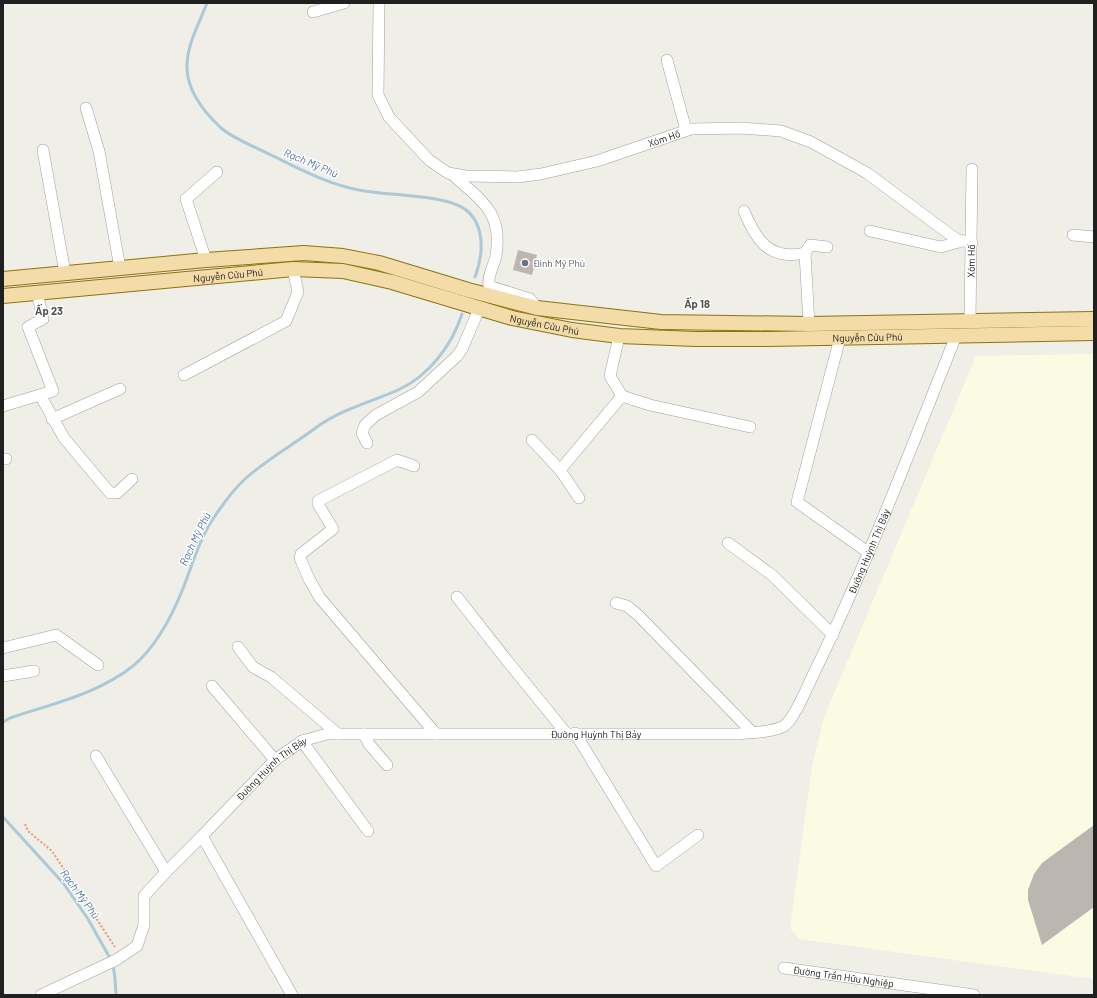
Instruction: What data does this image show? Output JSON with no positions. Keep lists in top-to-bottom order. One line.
{"streets":{"main road":["Nguyễn Cửu Phú"],"street":["Xóm Hố","Đường Huỳnh Thị Bảy","Đường Trần Hữu Nghiệp"]},"crossings":[["Xóm Hố","Nguyễn Cửu Phú"],["Nguyễn Cửu Phú","Đường Huỳnh Thị Bảy"]],"districts":["Ấp 18","Ấp 23"],"water":["Rạch Mỹ Phú"],"places":["Đình Mỹ Phú"]}
